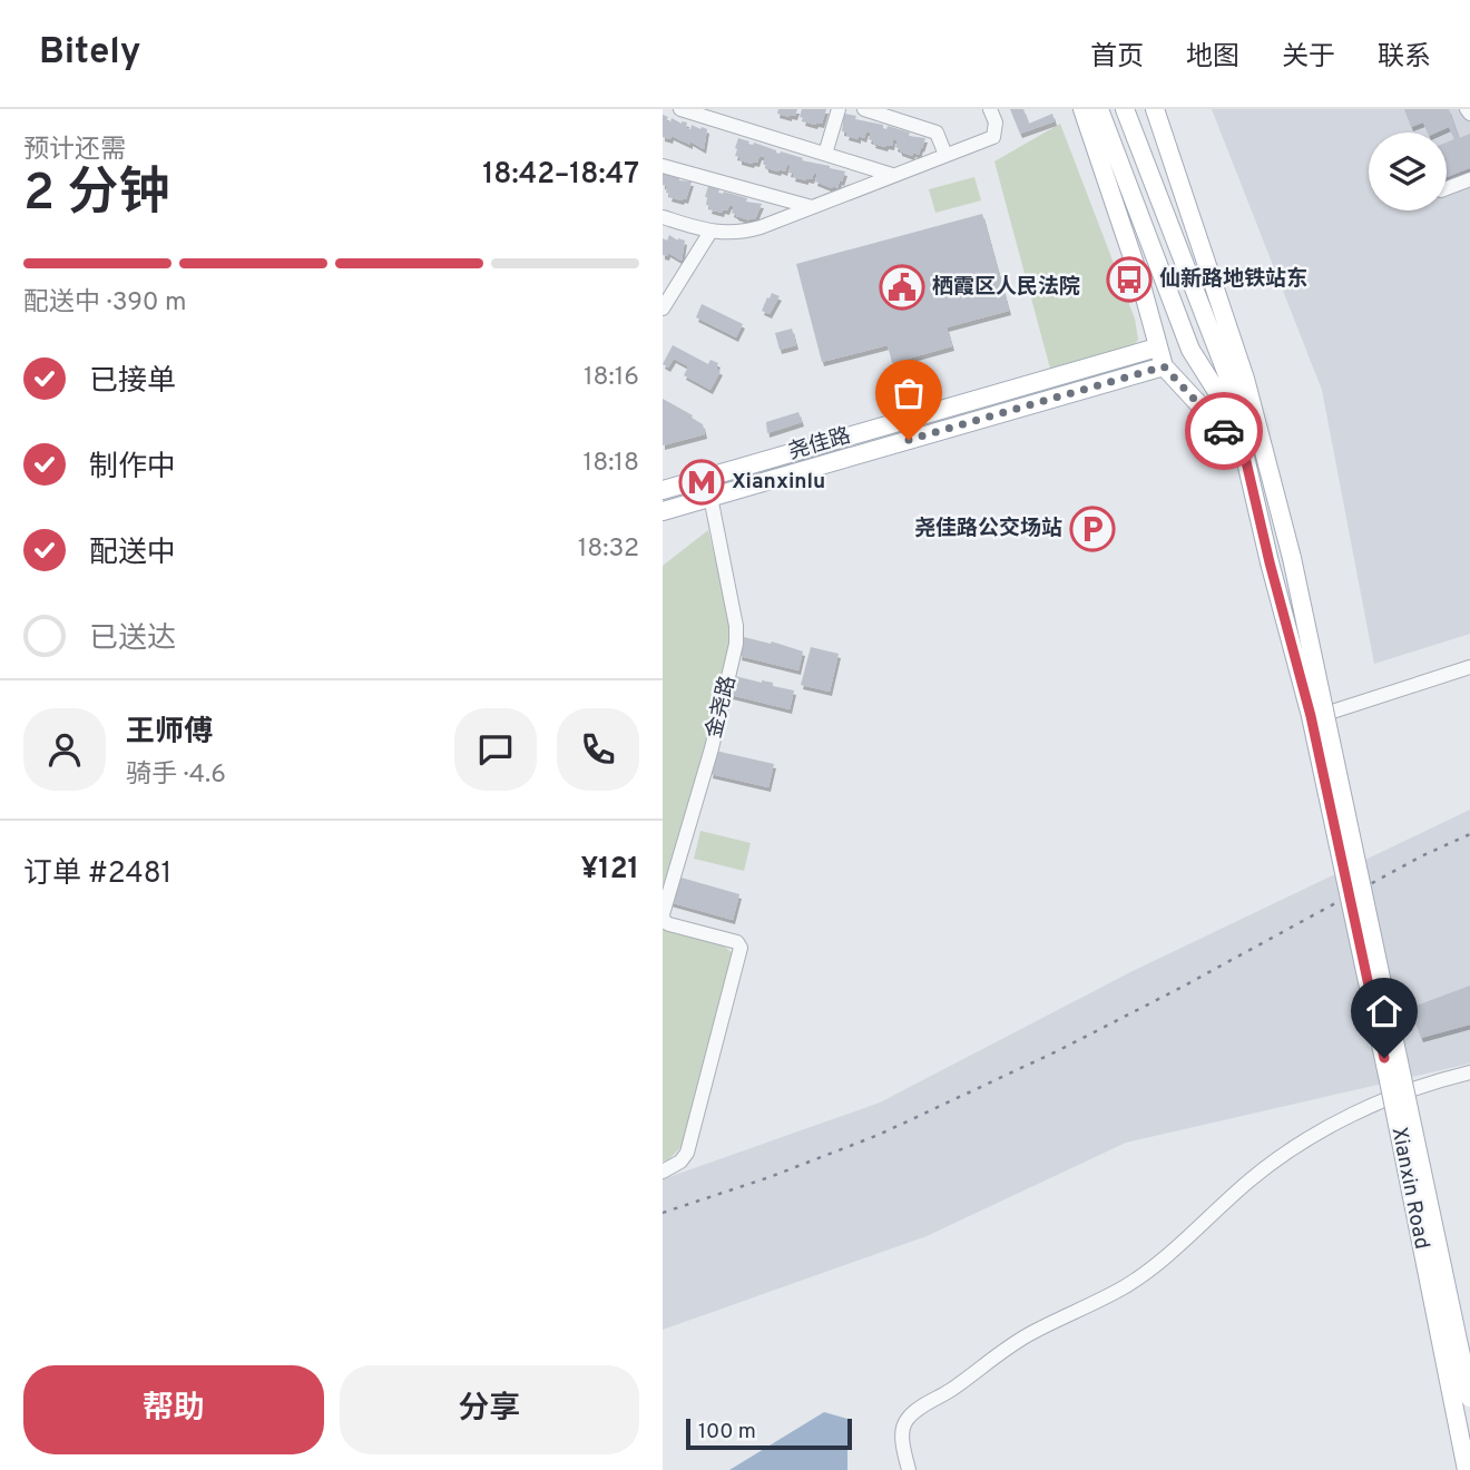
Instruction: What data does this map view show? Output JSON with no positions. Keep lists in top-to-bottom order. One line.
{"streets":{"main road":["尧佳路","Xianxin Road"],"street":["金尧路"]},"crossings":[["尧佳路","金尧路"],["尧佳路","Xianxin Road"]],"places":{"bus stop":["仙新路地铁站东"],"public building":["栖霞区人民法院"],"metro station":["Xianxinlu"],"parking":["尧佳路公交场站"]},"scale_bar":"100 m","page":{"header":"Bitely","nav":["首页","地图","关于","联系"],"heading":["2 分钟","预计还需","18:42–18:47"],"panel":["王师傅","骑手 · 4.6","订单 #2481","¥121"],"bar":"配送中 · 390 m","list":[["已接单","18:16"],["制作中","18:18"],["配送中","18:32"],"已送达"],"buttons":["帮助","分享"],"scale":"100 m"}}
